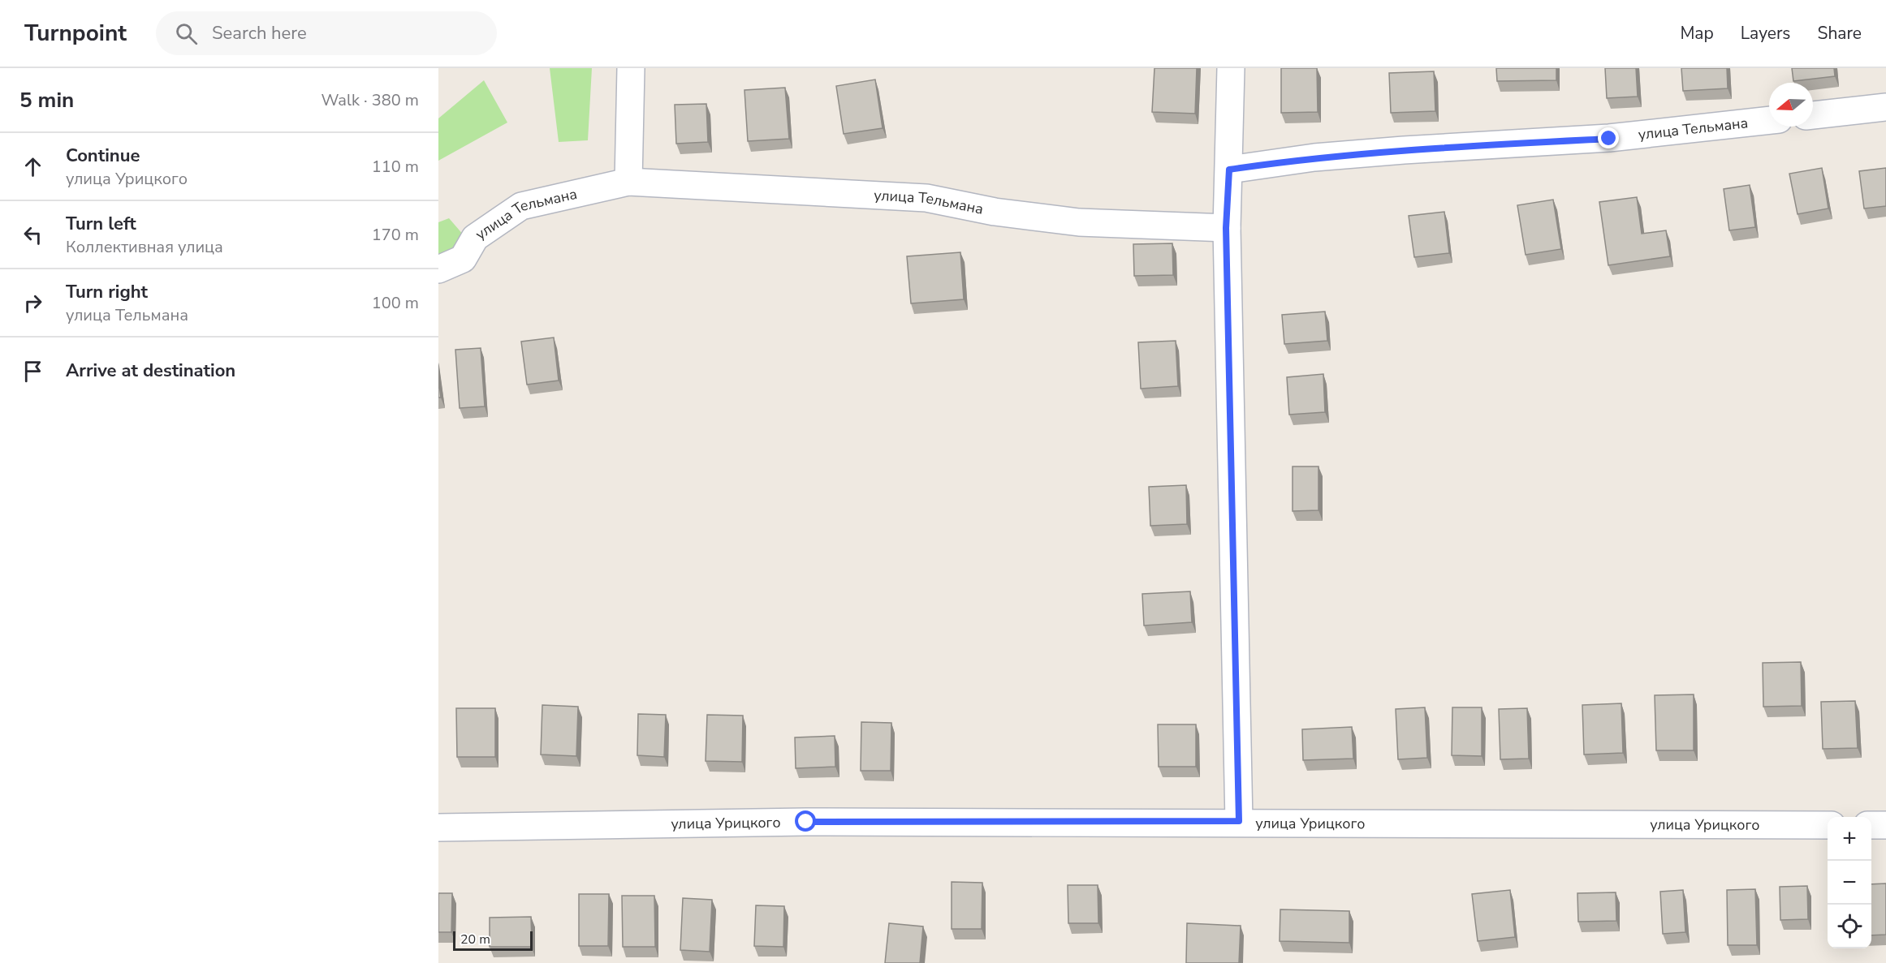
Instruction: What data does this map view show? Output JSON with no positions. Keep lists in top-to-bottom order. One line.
{"streets":{"street":["улица Тельмана","улица Урицкого"]},"scale_bar":"20 m","north":"left","page":{"header":"Turnpoint","search":"Search here","nav":["Map","Layers","Share"],"heading":["5 min","Walk · 380 m"],"list":[["Continue","улица Урицкого","110 m"],["Turn left","Коллективная улица","170 m"],["Turn right","улица Тельмана","100 m"],"Arrive at destination"],"map_buttons":["+","−"],"scale":"20 m"}}
